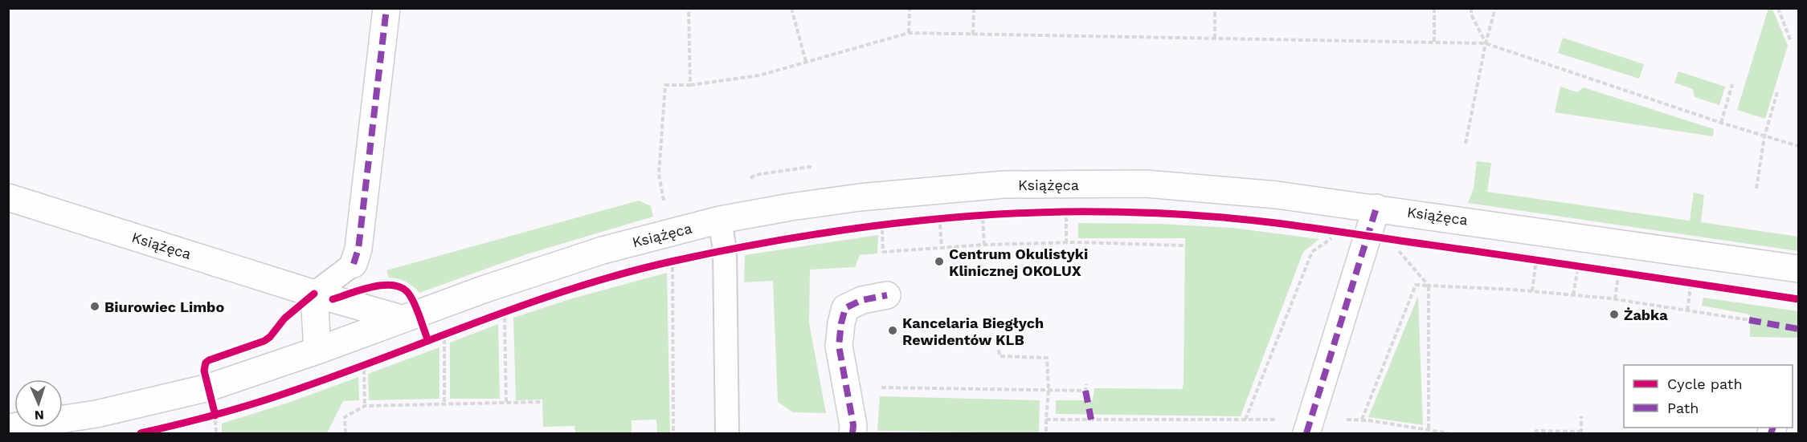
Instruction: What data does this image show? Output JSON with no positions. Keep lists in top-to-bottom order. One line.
{"streets":{"street":["Książęca"]},"places":["Centrum Okulistyki Klinicznej OKOLUX","Biurowiec Limbo","Żabka","Kancelaria Biegłych Rewidentów KLB"],"legend":["Cycle path","Path"],"north":"bottom"}
